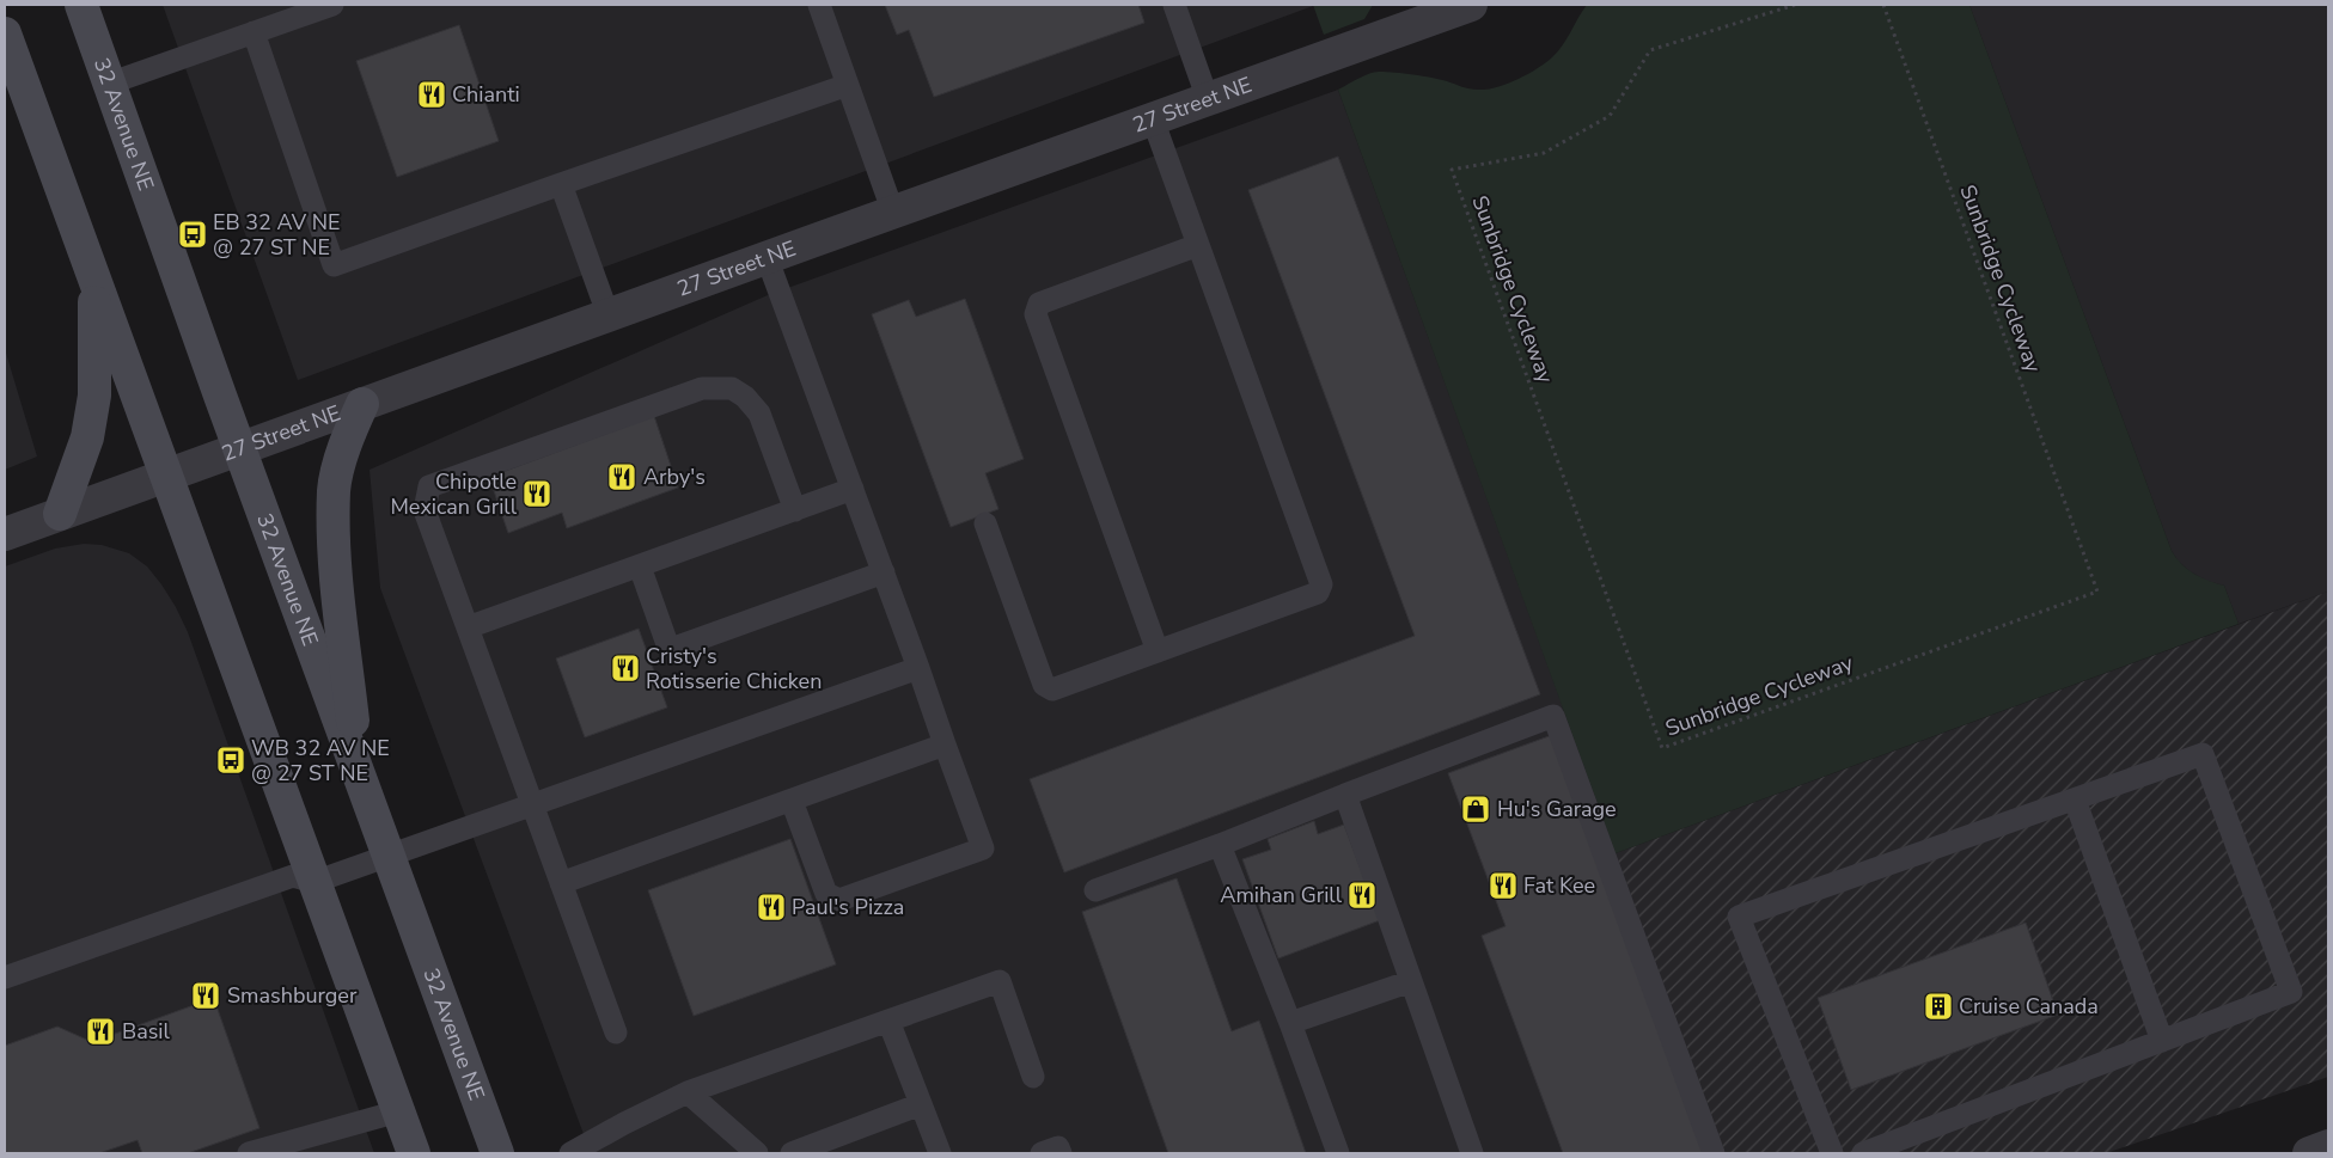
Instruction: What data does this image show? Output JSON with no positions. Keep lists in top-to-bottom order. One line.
{"streets":{"main road":["32 Avenue NE"],"street":["27 Street NE"],"path":["Sunbridge Cycleway"]},"crossings":[["27 Street NE","32 Avenue NE"]],"places":{"restaurant":["Chianti","Arby's","Chipotle Mexican Grill","Cristy's Rotisserie Chicken","Fat Kee","Amihan Grill","Paul's Pizza","Smashburger","Basil"],"bus stop":["EB 32 AV NE @ 27 ST NE","WB 32 AV NE @ 27 ST NE"],"shop":["Hu's Garage"],"building":["Cruise Canada"]}}
